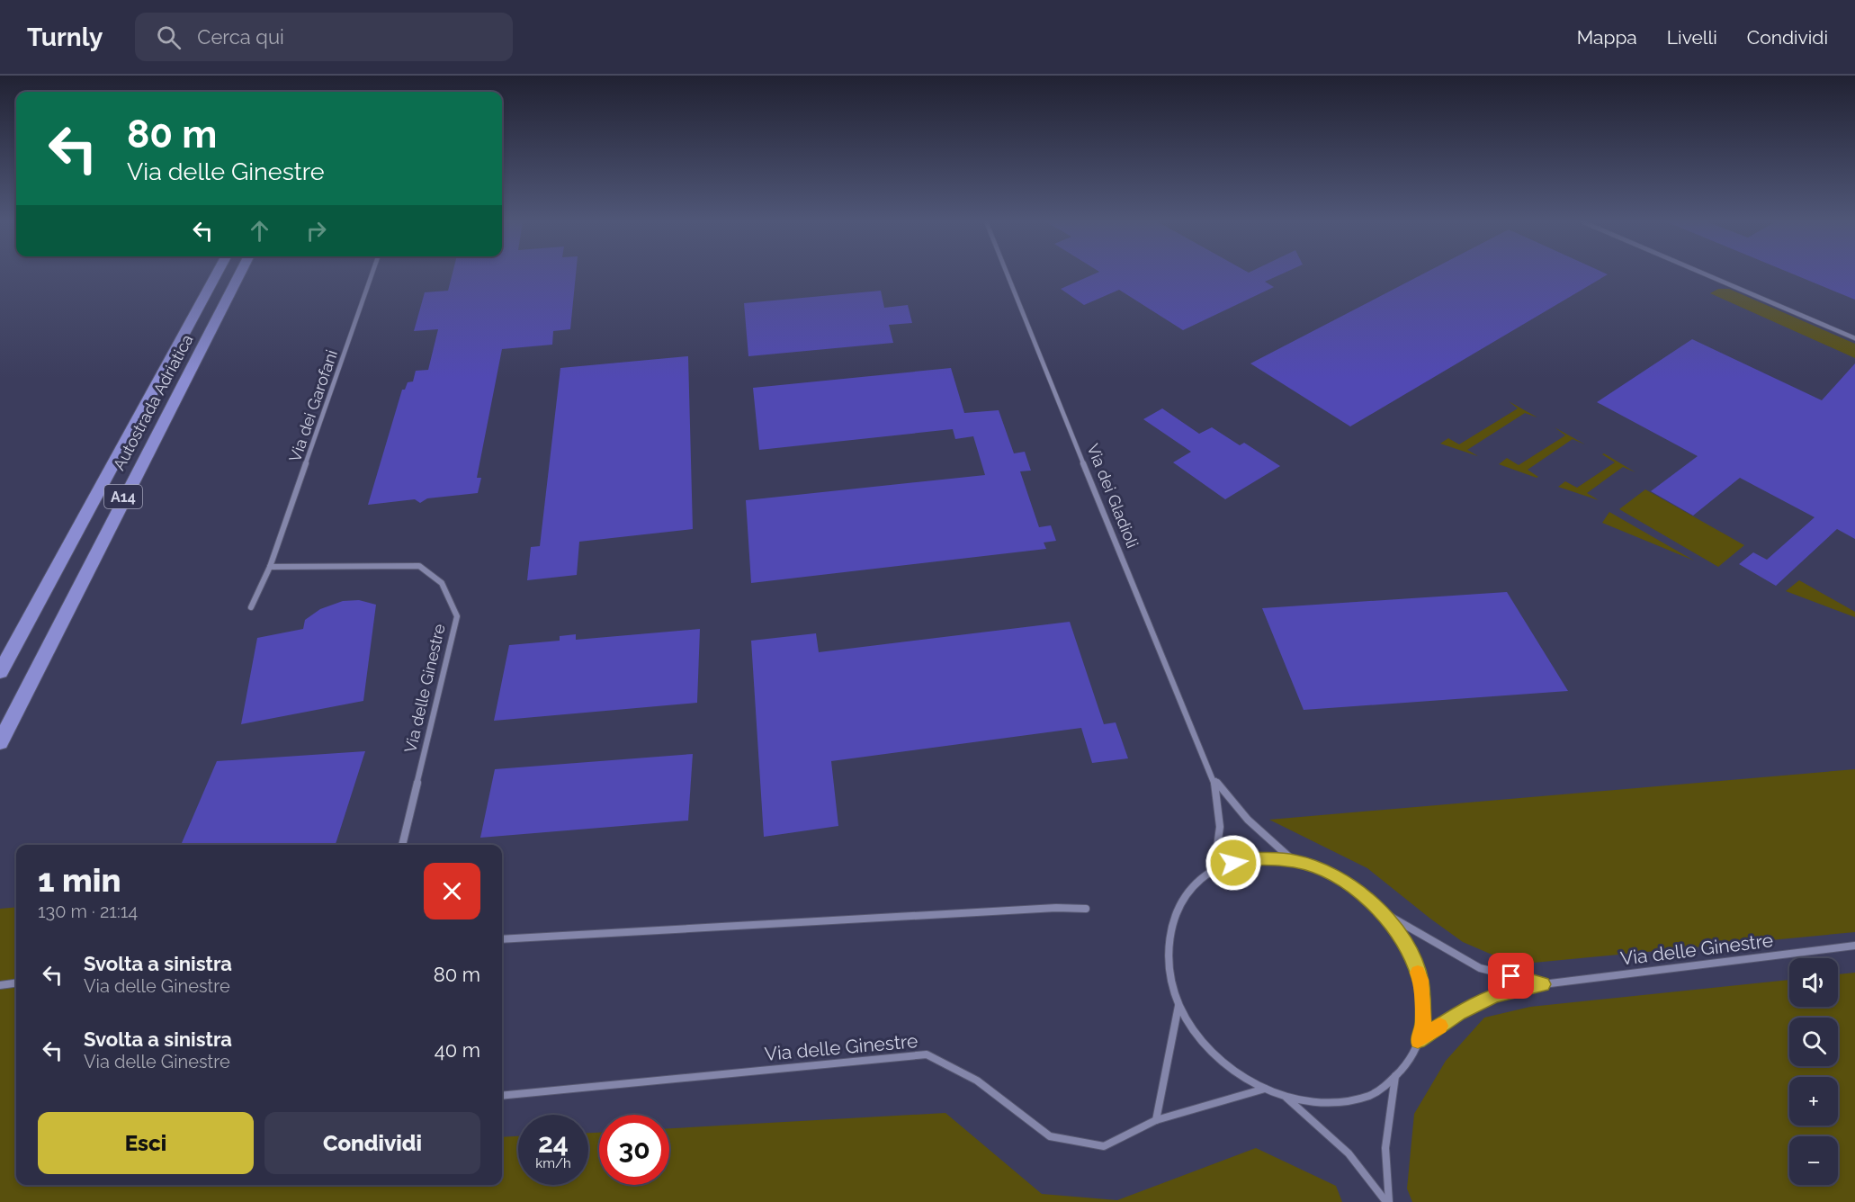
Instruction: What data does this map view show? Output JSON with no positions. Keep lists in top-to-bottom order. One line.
{"streets":{"highway":["Autostrada Adriatica","A14"],"street":["Via dei Garofani","Via dei Gladioli","Via delle Ginestre"]},"crossings":[["Via dei Garofani","Via delle Ginestre"],["Via dei Gladioli","Via delle Ginestre"]],"page":{"header":"Turnly","search":"Cerca qui","nav":["Mappa","Livelli","Condividi"],"turn":["80 m","Via delle Ginestre"],"heading":["1 min","130 m · 21:14"],"list":[{"name":"Svolta a sinistra","note":"Via delle Ginestre","value":"80 m"},{"name":"Svolta a sinistra","note":"Via delle Ginestre","value":"40 m"}],"map_buttons":["+","−"],"buttons":["Esci","Condividi"],"speed":"24 km/h","limit":"30"}}
